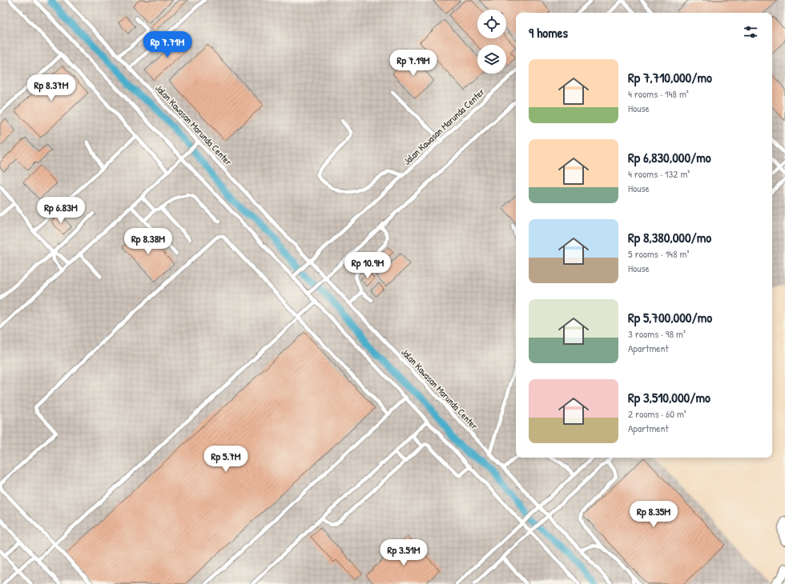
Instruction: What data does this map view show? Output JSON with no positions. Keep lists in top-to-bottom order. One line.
{"streets":{"lane":["Jalan Kawasan Marunda Center"]},"page":{"heading":"9 homes","price":["Rp 7.71M","Rp 7.19M","Rp 8.37M","Rp 6.83M","Rp 8.38M","Rp 10.9M","Rp 5.7M","Rp 8.35M","Rp 3.51M"],"list":[{"name":"Rp 7,710,000/mo","note":"4 rooms · 148 m² · House"},{"name":"Rp 6,830,000/mo","note":"4 rooms · 132 m² · House"},{"name":"Rp 8,380,000/mo","note":"5 rooms · 148 m² · House"},{"name":"Rp 5,700,000/mo","note":"3 rooms · 98 m² · Apartment"},{"name":"Rp 3,510,000/mo","note":"2 rooms · 60 m² · Apartment"}]}}
